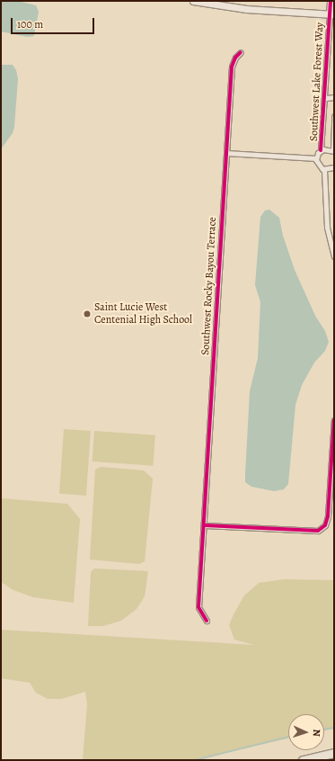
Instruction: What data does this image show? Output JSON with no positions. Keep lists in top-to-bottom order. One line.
{"streets":{"street":["Southwest Lake Forest Way","Southwest Rocky Bayou Terrace"]},"places":["Saint Lucie West Centenial High School"],"scale_bar":"100 m","north":"right"}
